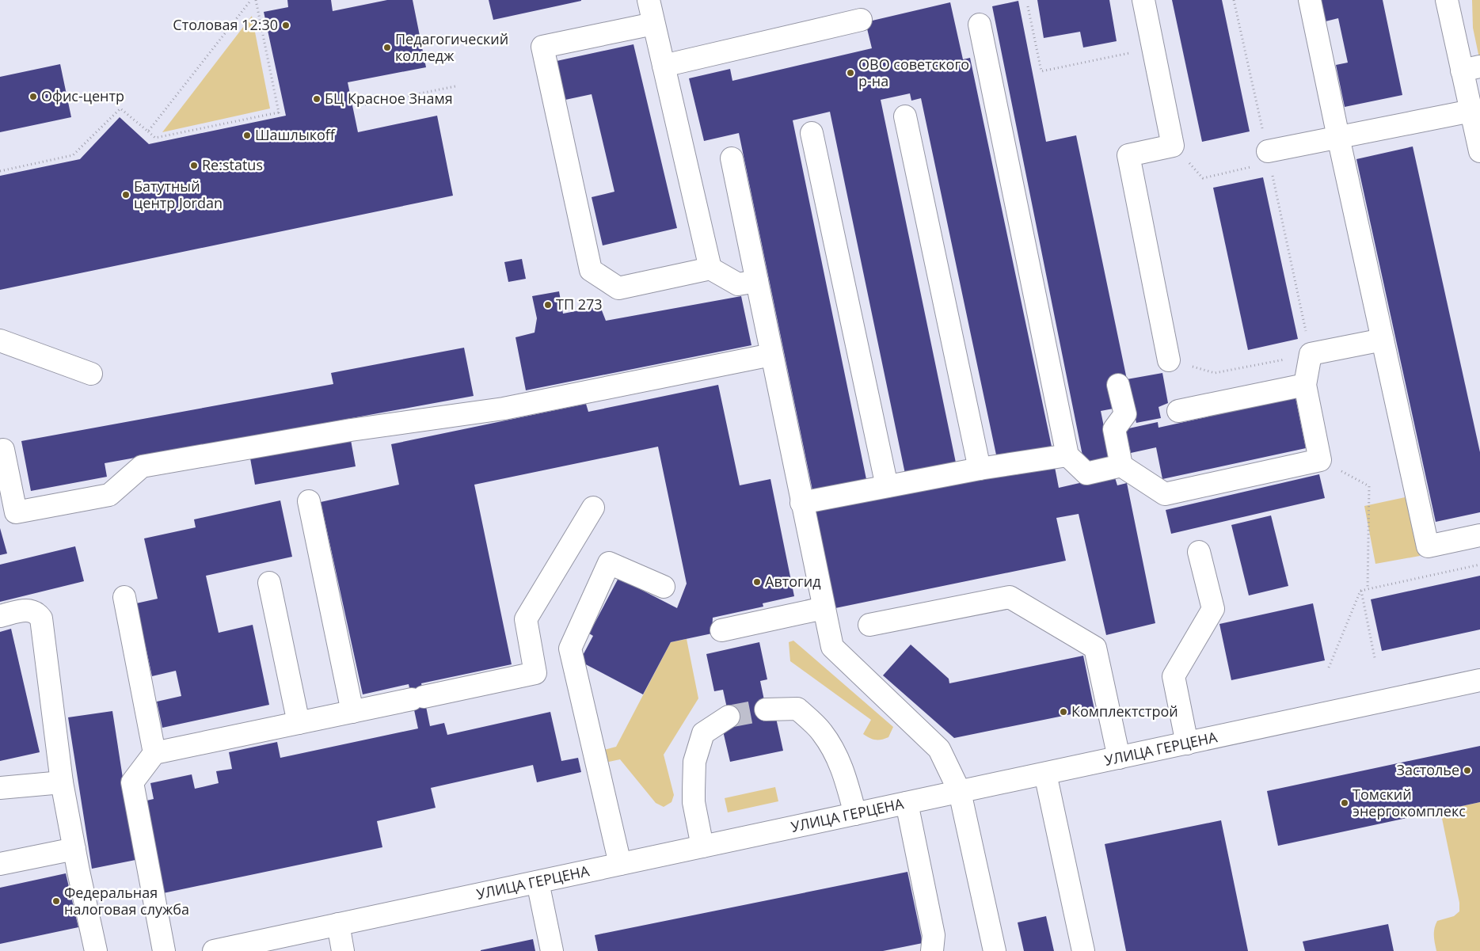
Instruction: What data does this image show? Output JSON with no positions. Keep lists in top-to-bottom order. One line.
{"streets":{"street":["УЛИЦА ГЕРЦЕНА"]},"places":["Столовая 12:30","Педагогический колледж","ОВО советского р-на","Офис-центр","БЦ Красное Знамя","Шашлыкoff","Re:status","Батутный центр Jordan","ТП 273","Автогид","Комплектстрой","Застолье","Томский энергокомплекс","Федеральная налоговая служба"]}
